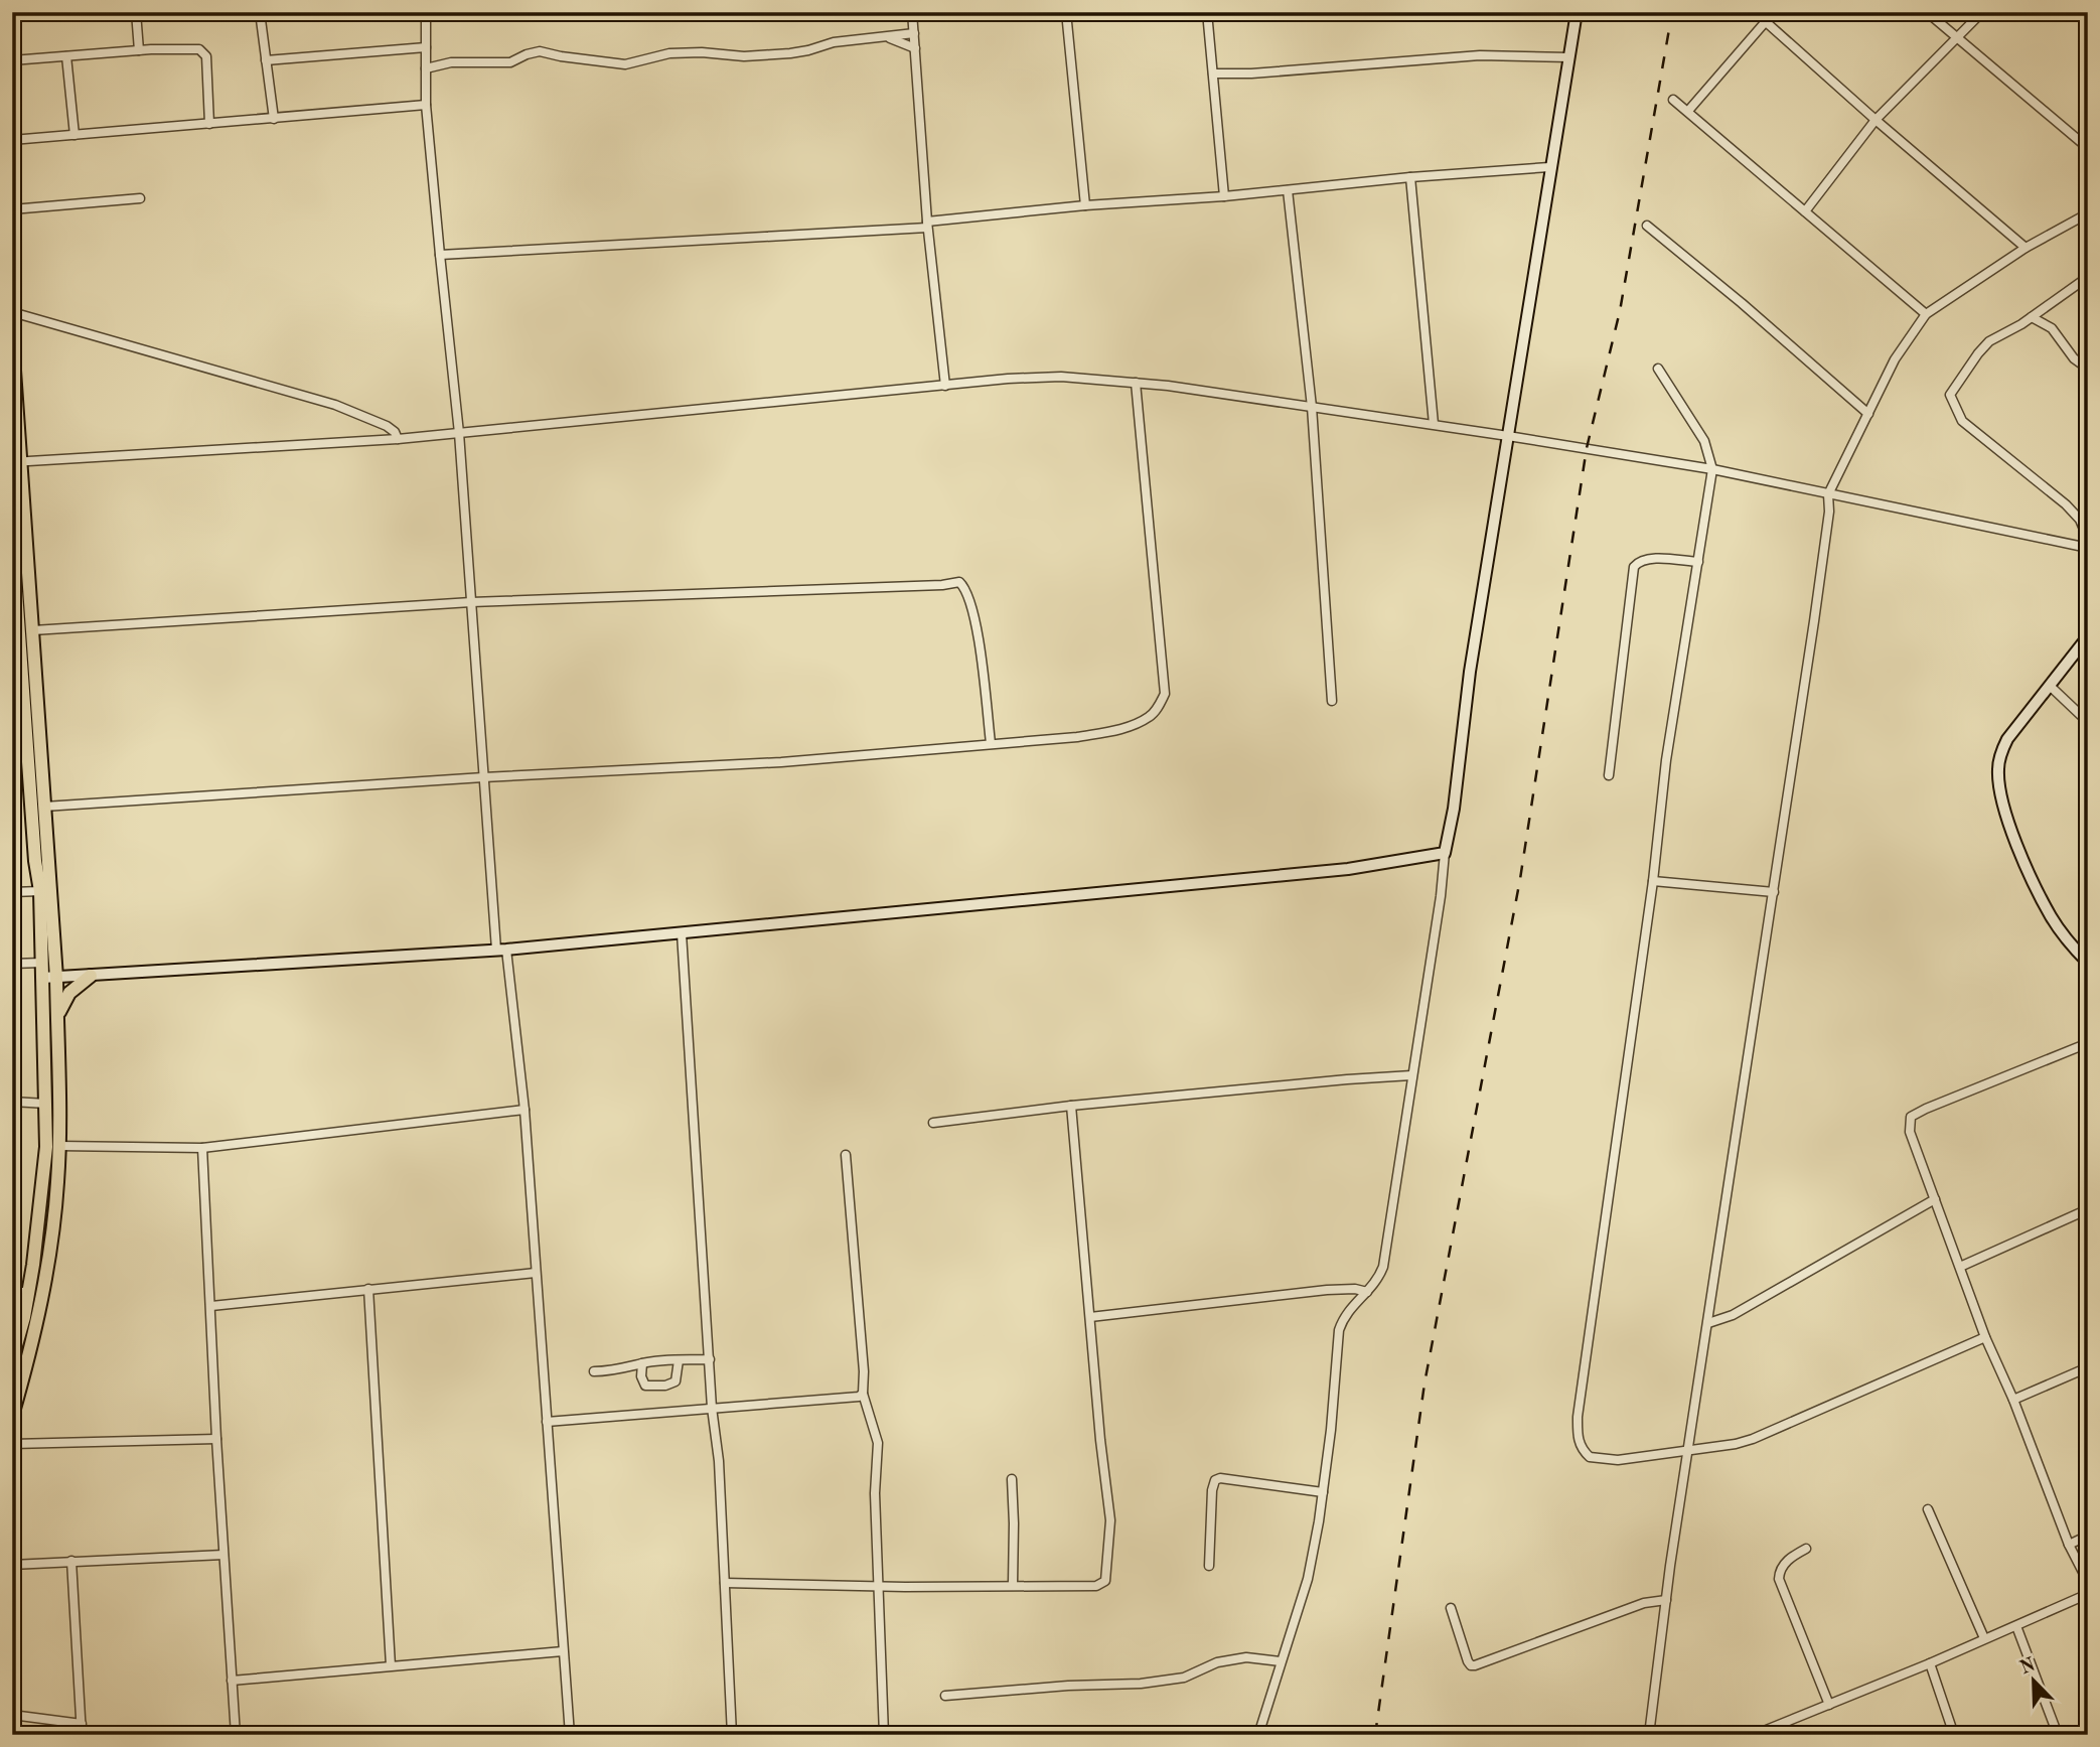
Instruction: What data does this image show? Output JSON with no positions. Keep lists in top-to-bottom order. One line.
{"north":"top left"}
